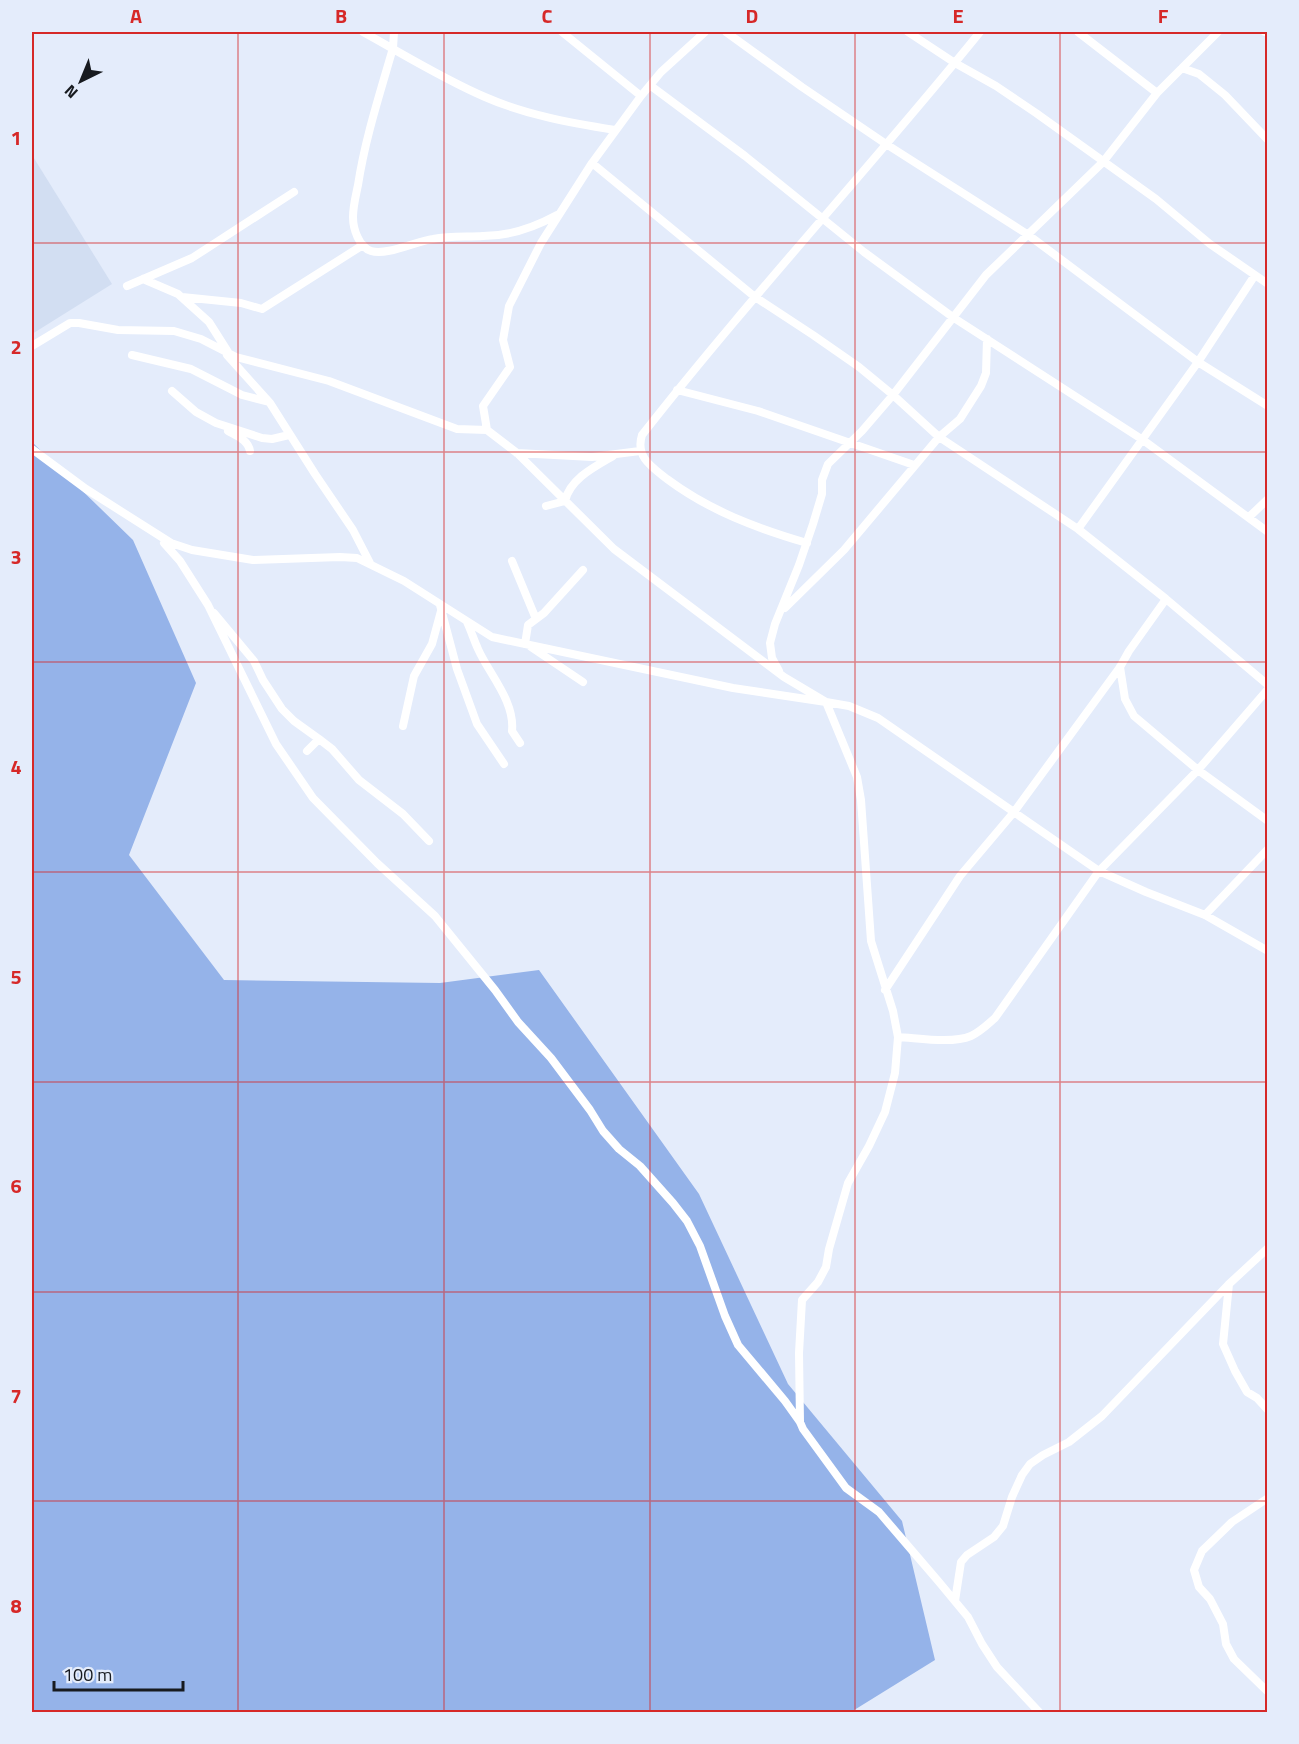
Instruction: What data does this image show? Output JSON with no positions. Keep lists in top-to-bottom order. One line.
{"scale_bar":"100 m","north":"bottom left","grid":{"columns":["A","B","C","D","E","F"],"rows":["1","2","3","4","5","6","7","8"]}}
